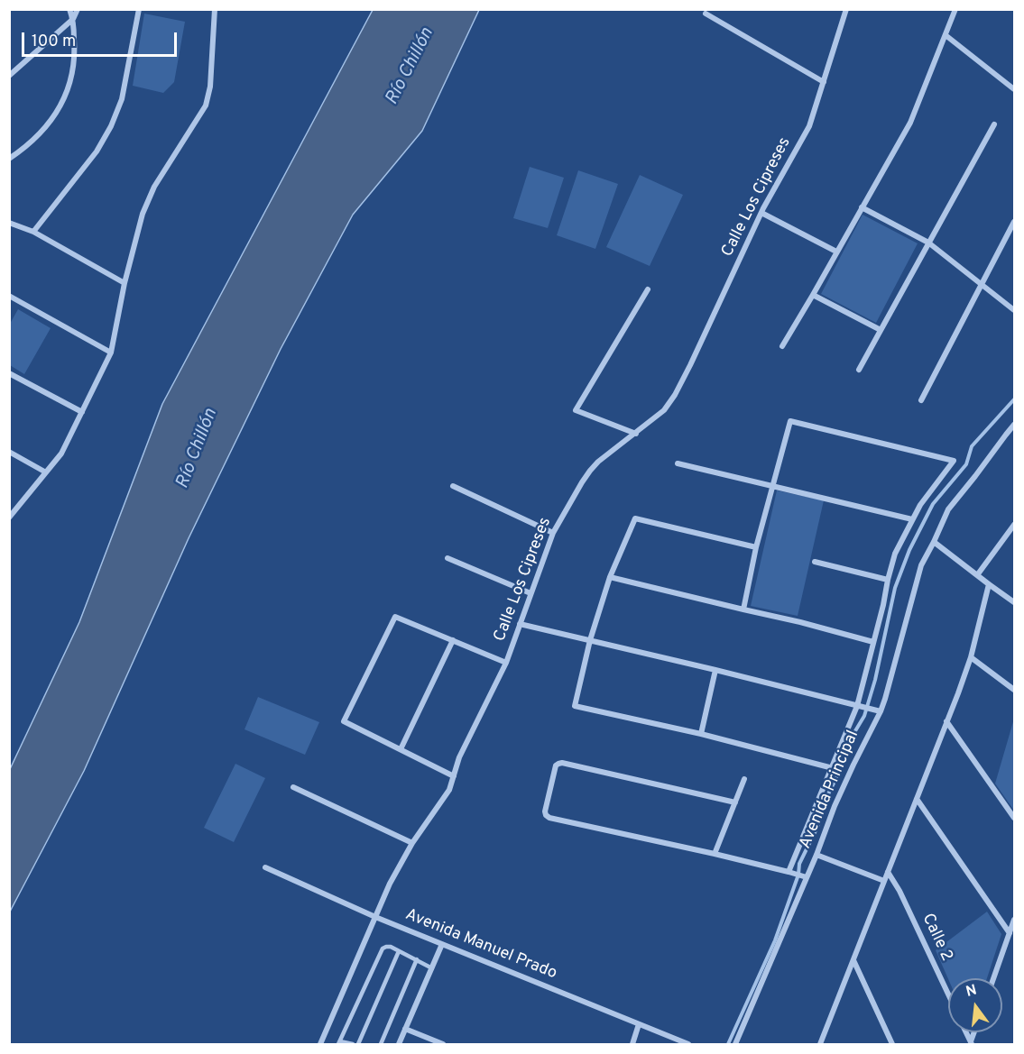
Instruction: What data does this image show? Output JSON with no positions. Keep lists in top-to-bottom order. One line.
{"streets":{"street":["Calle Los Cipreses","Avenida Principal","Calle 2","Avenida Manuel Prado"]},"crossings":[["Calle Los Cipreses","Avenida Manuel Prado"]],"water":["Río Chillón"],"scale_bar":"100 m","north":"top"}
